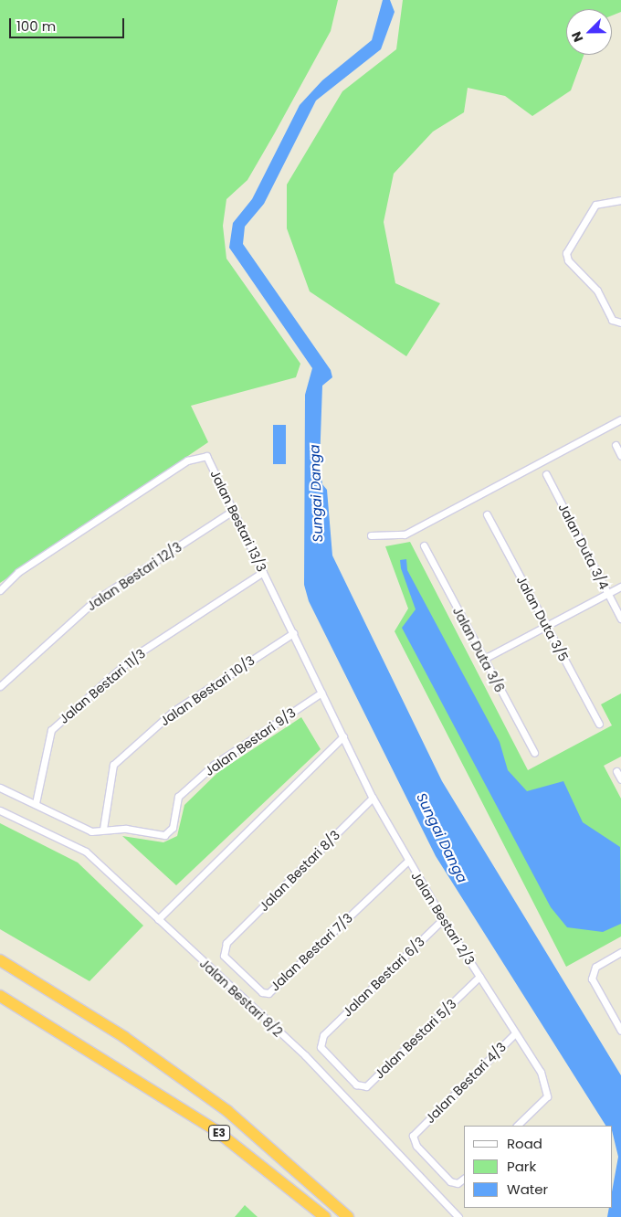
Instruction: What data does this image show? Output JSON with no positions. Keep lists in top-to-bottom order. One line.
{"streets":{"highway":["E3"],"street":["Jalan Bestari 13/3","Jalan Duta 3/4","Jalan Bestari 12/3","Jalan Duta 3/5","Jalan Duta 3/6","Jalan Bestari 11/3","Jalan Bestari 10/3","Jalan Bestari 9/3","Jalan Bestari 8/3","Jalan Bestari 2/3","Jalan Bestari 7/3","Jalan Bestari 6/3","Jalan Bestari 8/2","Jalan Bestari 5/3","Jalan Bestari 4/3"]},"crossings":[["Jalan Bestari 13/3","Jalan Bestari 12/3"],["Jalan Bestari 13/3","Jalan Bestari 11/3"],["Jalan Bestari 13/3","Jalan Bestari 10/3"],["Jalan Bestari 13/3","Jalan Bestari 9/3"],["Jalan Bestari 13/3","Jalan Bestari 2/3"],["Jalan Bestari 10/3","Jalan Bestari 9/3"],["Jalan Bestari 8/3","Jalan Bestari 2/3"],["Jalan Bestari 8/3","Jalan Bestari 7/3"],["Jalan Bestari 2/3","Jalan Bestari 7/3"],["Jalan Bestari 2/3","Jalan Bestari 6/3"],["Jalan Bestari 2/3","Jalan Bestari 5/3"],["Jalan Bestari 2/3","Jalan Bestari 4/3"],["Jalan Bestari 6/3","Jalan Bestari 5/3"]],"water":["Sungai Danga"],"legend":["Road","Park","Water"],"scale_bar":"100 m","north":"bottom left"}
